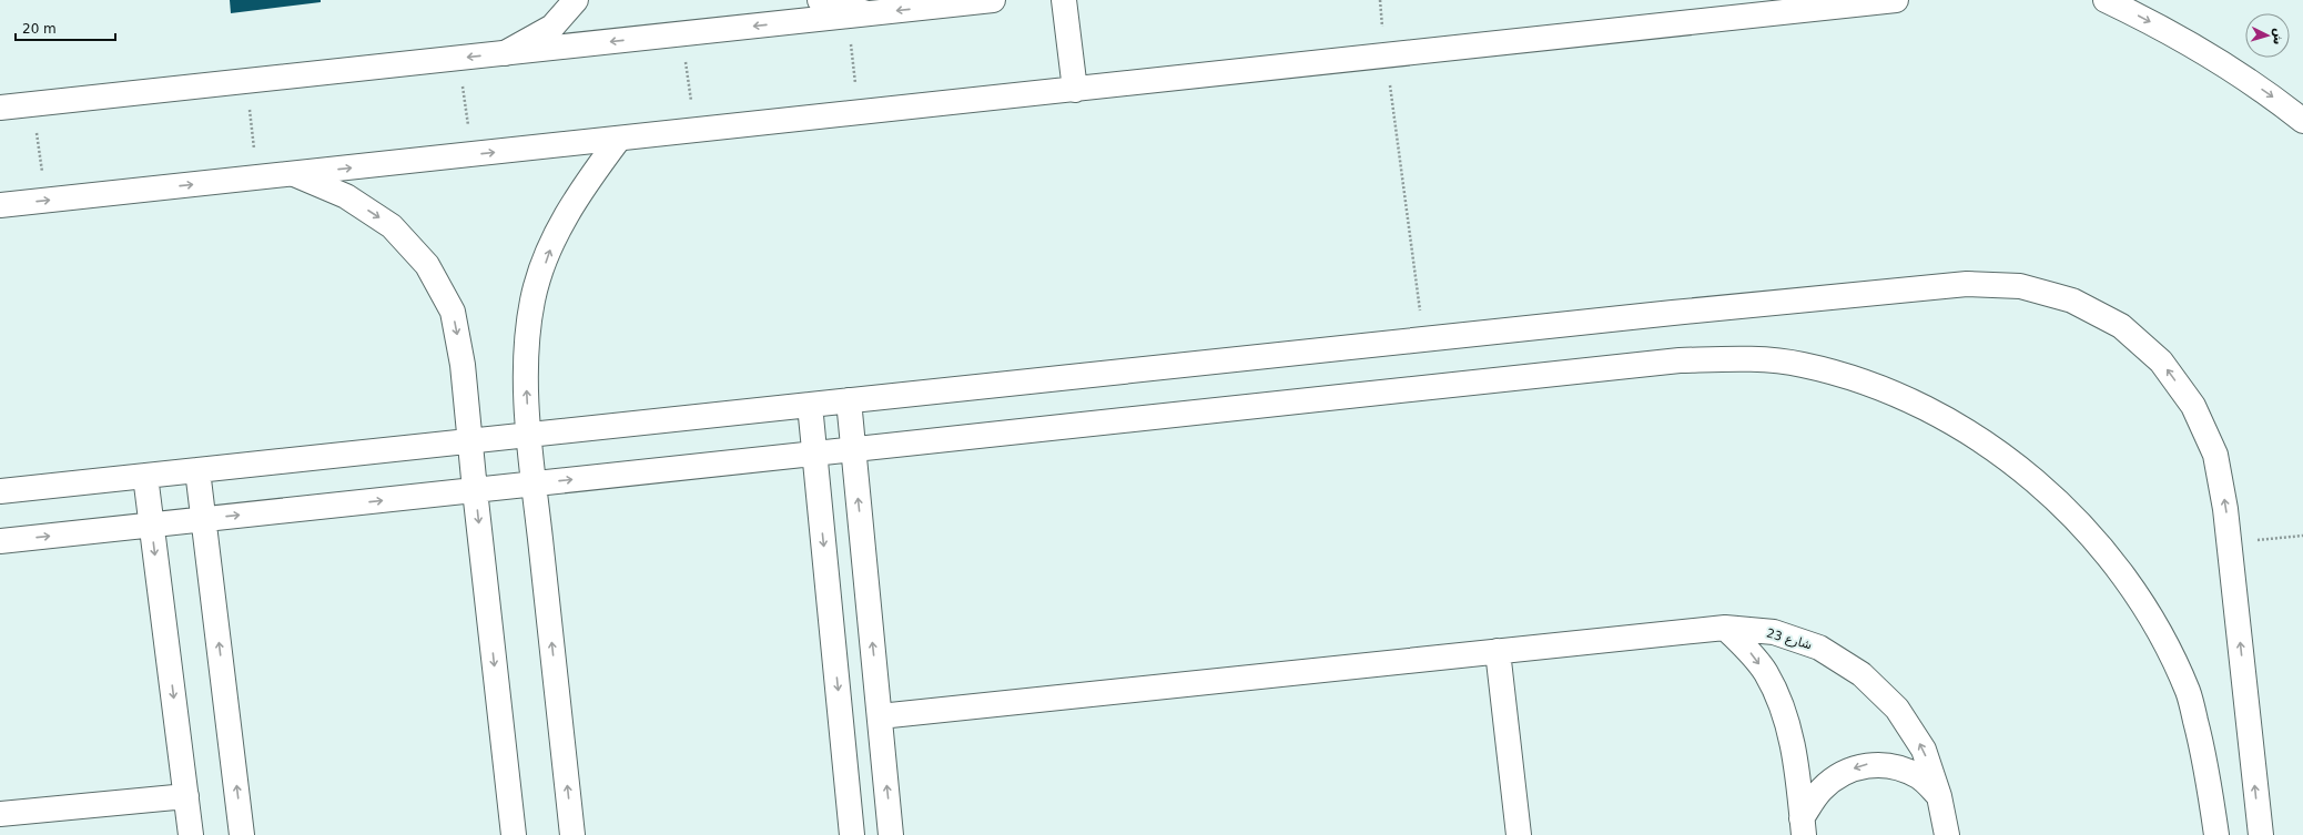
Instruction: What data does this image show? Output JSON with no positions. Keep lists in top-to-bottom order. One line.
{"streets":{"street":["شارع 23"]},"scale_bar":"20 m","north":"right"}
